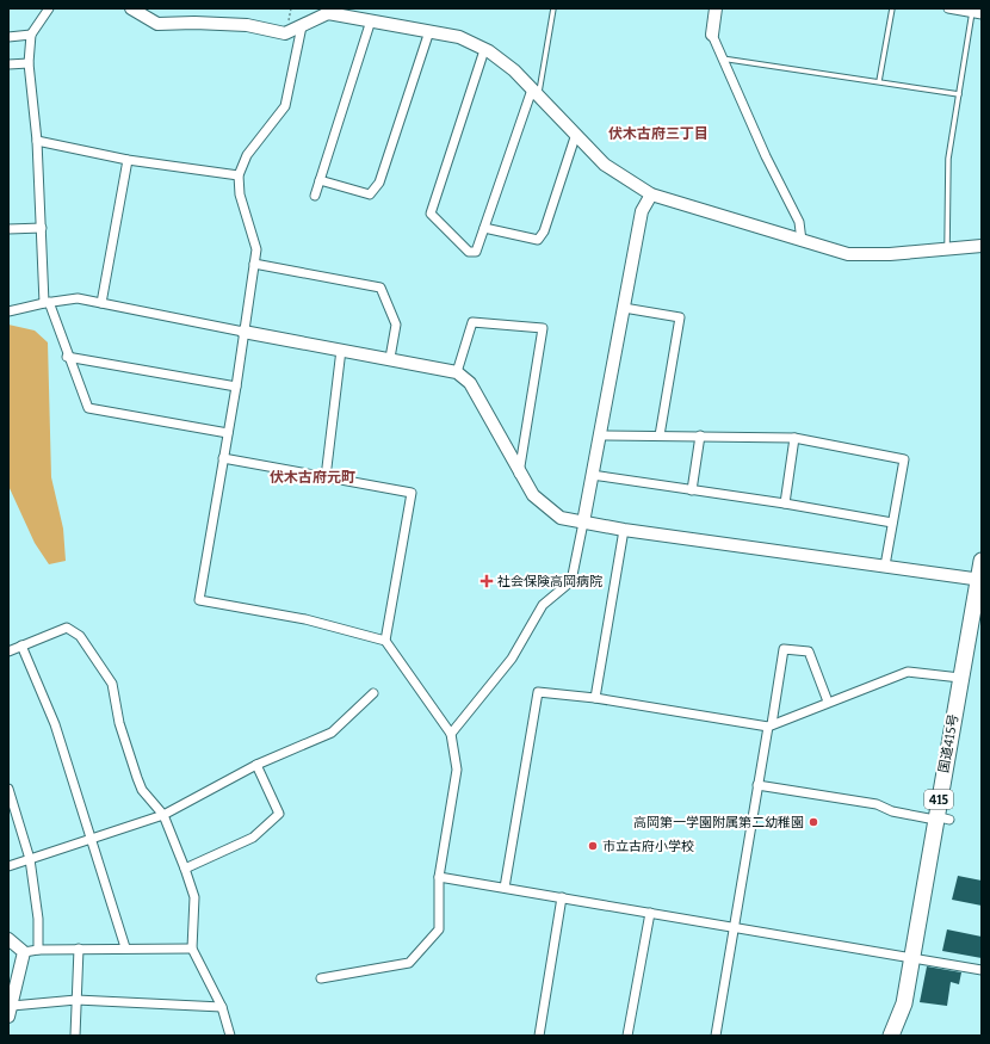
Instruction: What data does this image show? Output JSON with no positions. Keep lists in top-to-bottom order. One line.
{"streets":{"highway":["国道415号","415"]},"districts":["伏木古府三丁目","伏木古府元町"],"places":{"health":["社会保険高岡病院"],"other":["高岡第一学園附属第二幼稚園","市立古府小学校"]}}
